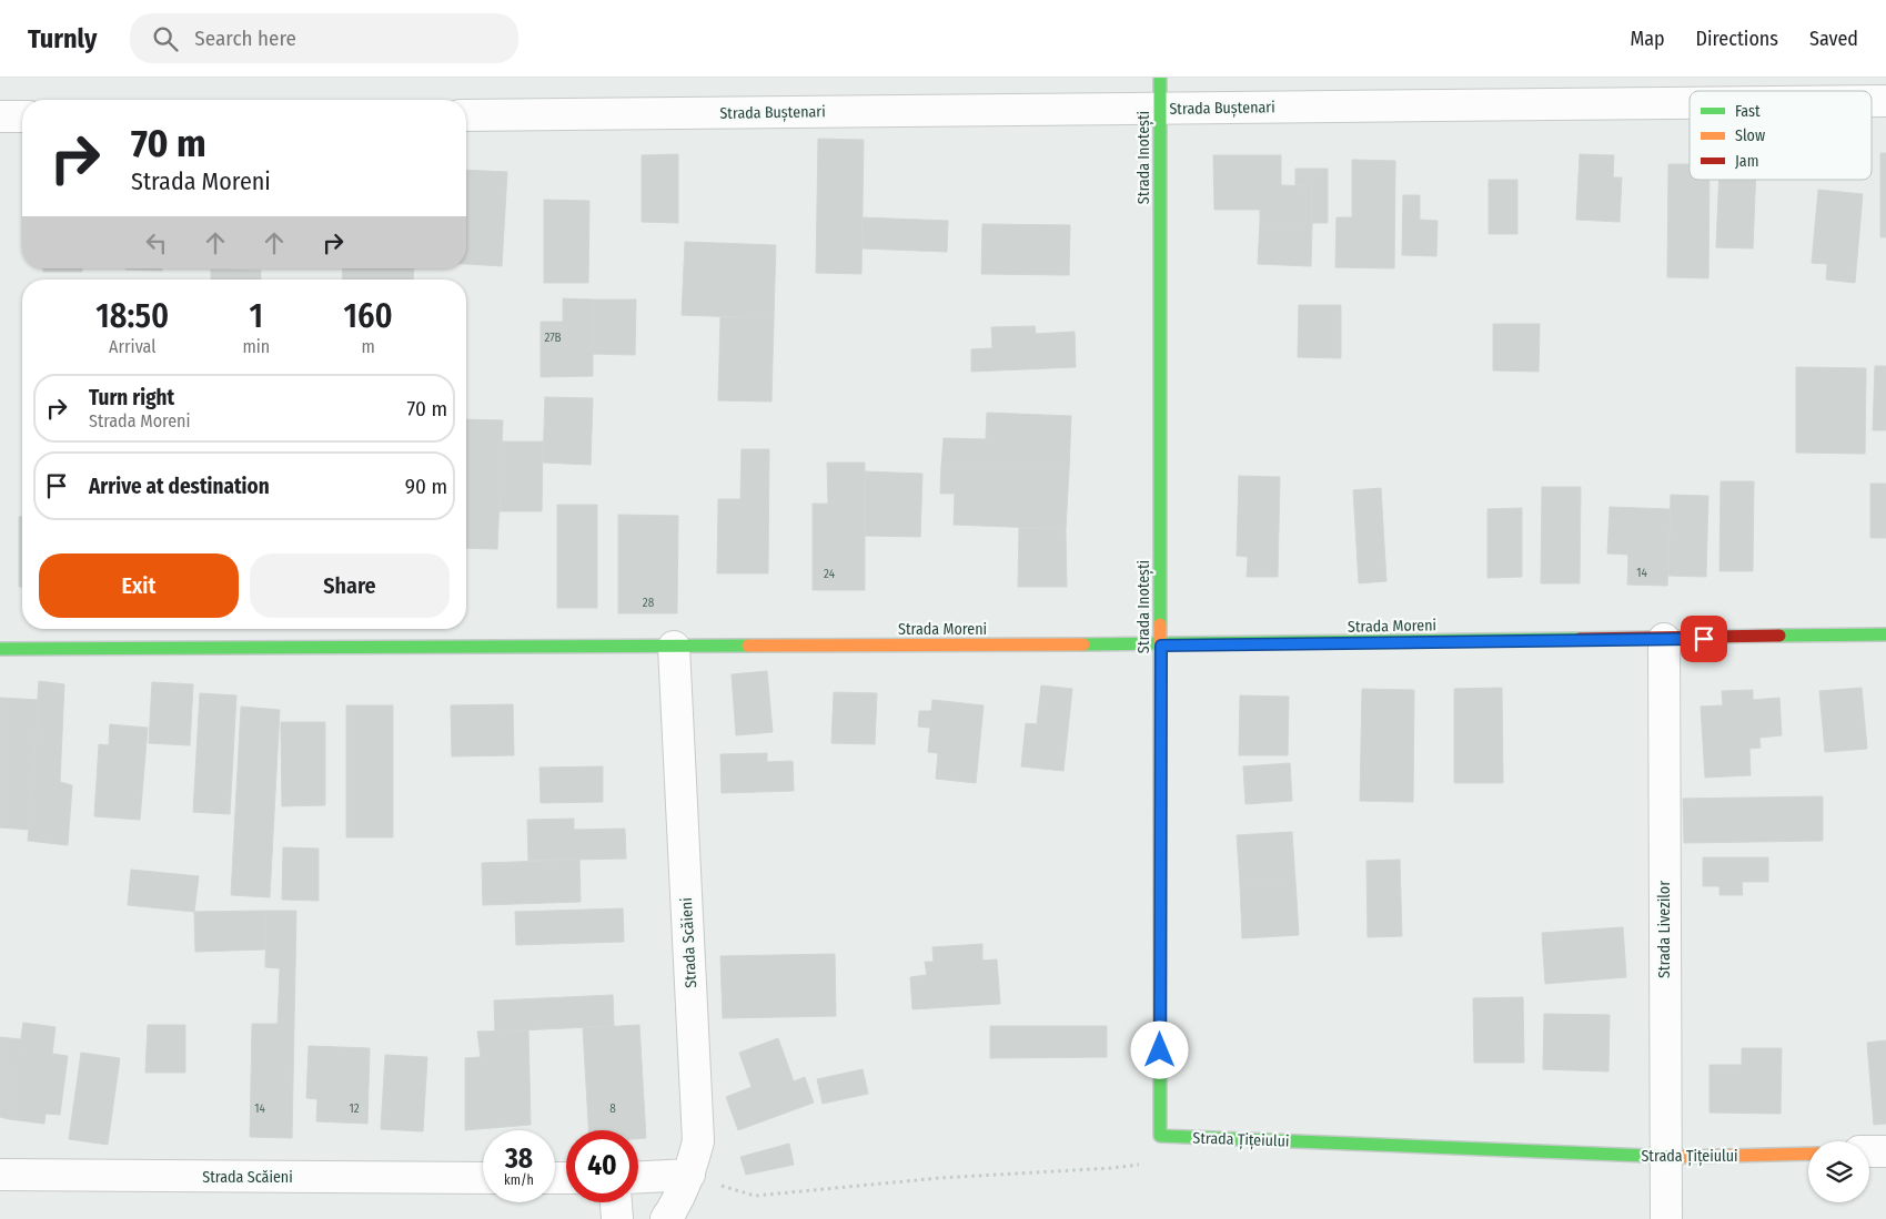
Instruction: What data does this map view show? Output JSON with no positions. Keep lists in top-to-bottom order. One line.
{"streets":{"street":["Strada Buștenari","Strada Inotești","Strada Moreni","Strada Livezilor","Strada Scăieni","Strada Țițeiului"]},"crossings":[["Strada Buștenari","Strada Inotești"],["Strada Inotești","Strada Moreni"],["Strada Inotești","Strada Țițeiului"],["Strada Moreni","Strada Livezilor"],["Strada Moreni","Strada Scăieni"],["Strada Livezilor","Strada Țițeiului"]],"house_numbers":["27B","14","24","28","14","12","8"],"legend":["Fast","Slow","Jam"],"page":{"header":"Turnly","search":"Search here","nav":["Map","Directions","Saved"],"turn":["70 m","Strada Moreni"],"eta":["18:50","Arrival","1","min","160","m"],"list":[{"name":"Turn right","note":"Strada Moreni","value":"70 m"},{"name":"Arrive at destination","value":"90 m"}],"buttons":["Exit","Share"],"speed":"38 km/h","limit":"40"}}
